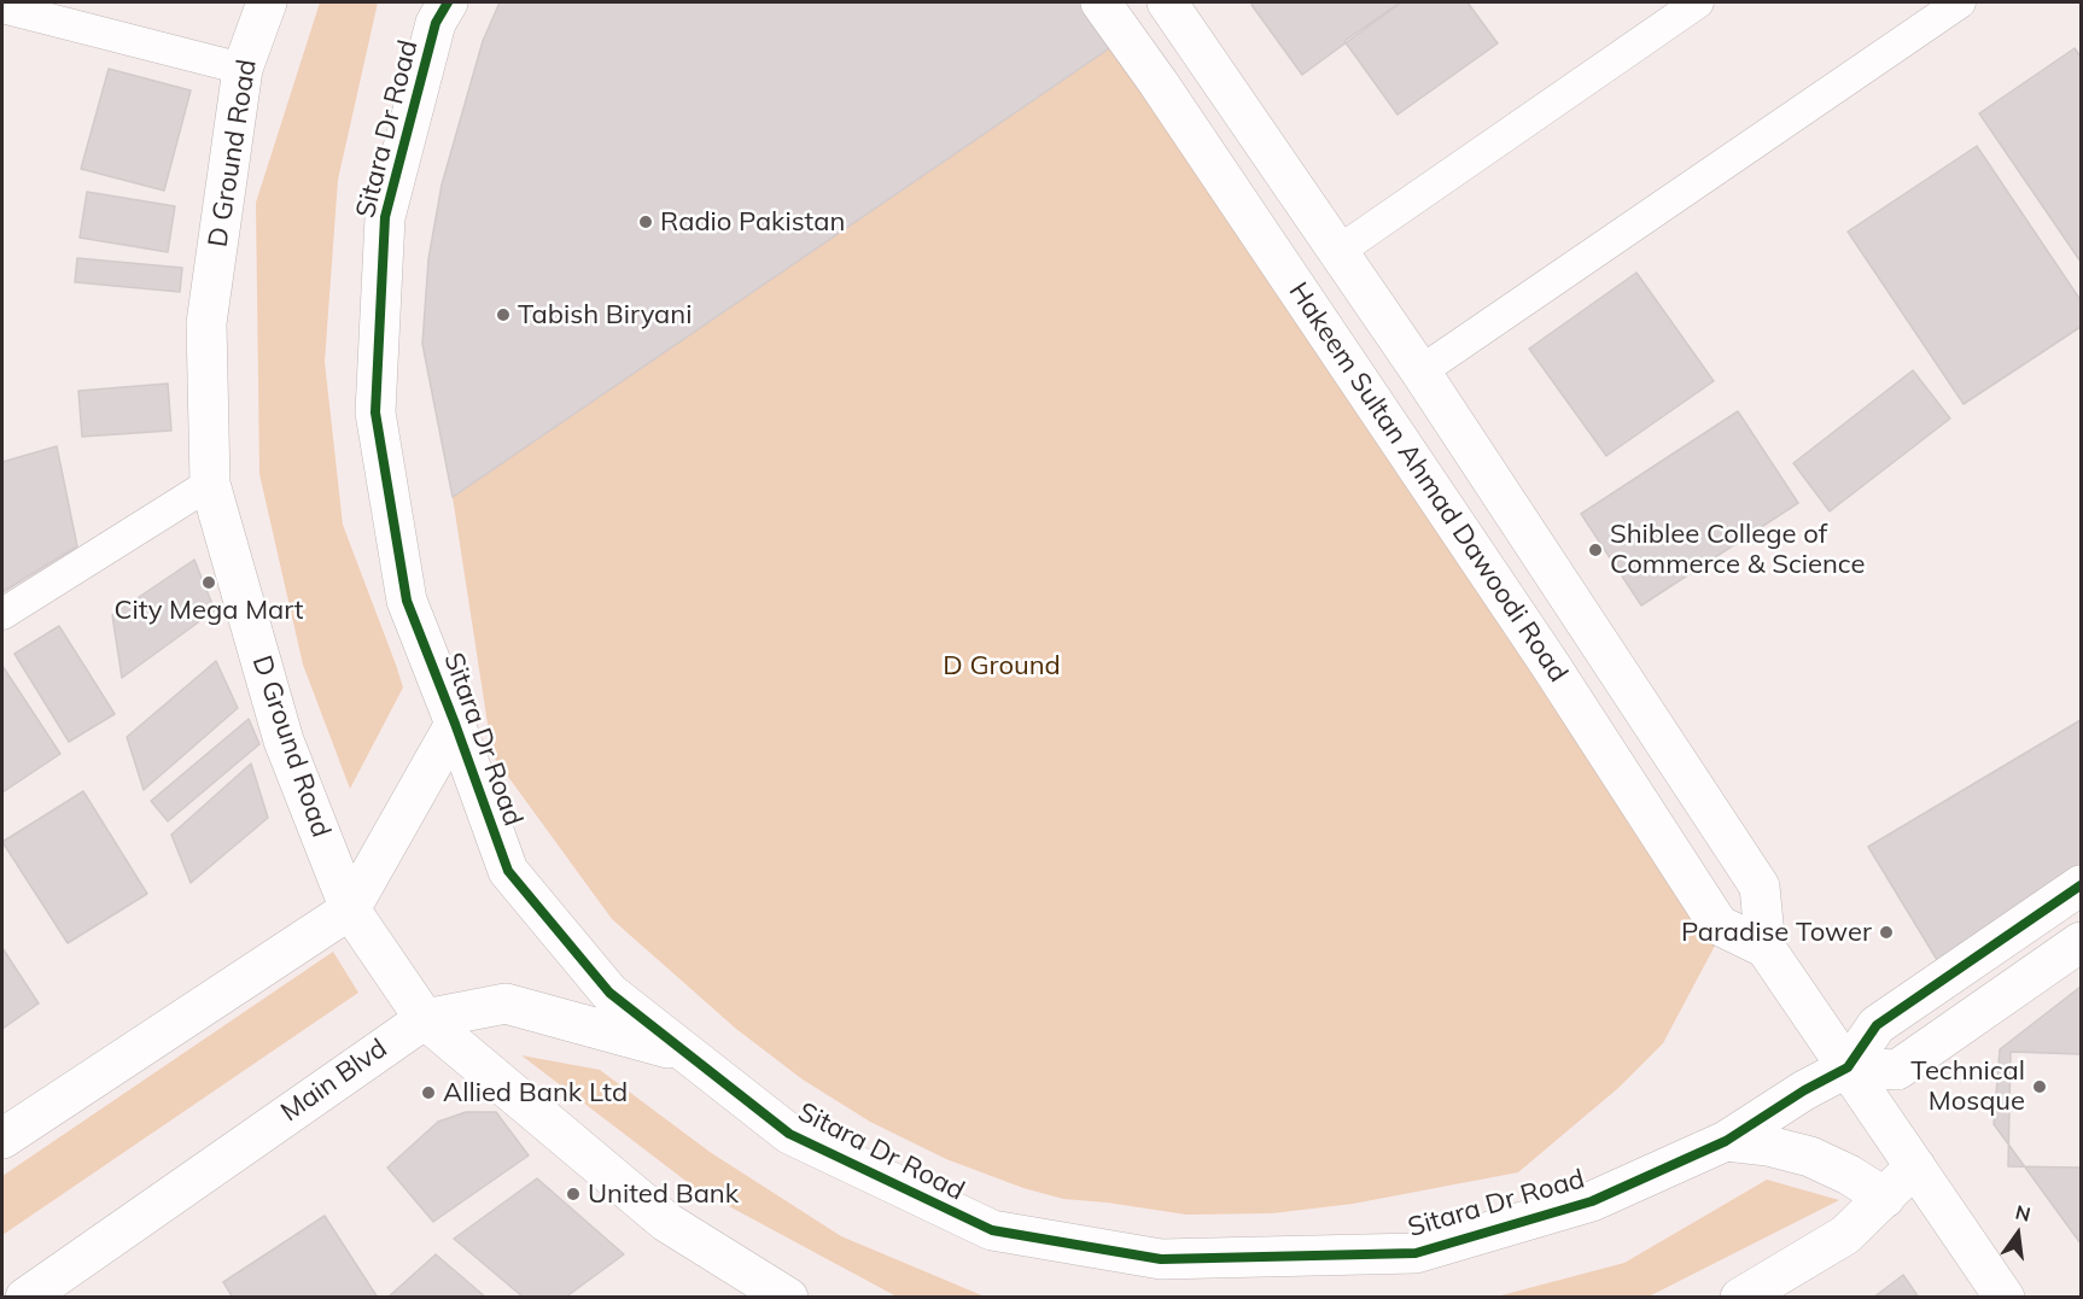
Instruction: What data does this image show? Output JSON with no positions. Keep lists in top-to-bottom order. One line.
{"streets":{"street":["Sitara Dr Road","D Ground Road","Hakeem Sultan Ahmad Dawoodi Road","Main Blvd"]},"crossings":[["Sitara Dr Road","Hakeem Sultan Ahmad Dawoodi Road"],["Sitara Dr Road","Main Blvd"],["D Ground Road","Main Blvd"]],"parks":["D Ground"],"places":["Radio Pakistan","Tabish Biryani","Shiblee College of Commerce & Science","City Mega Mart","Paradise Tower","Technical Mosque","Allied Bank Ltd","United Bank"],"north":"top"}
